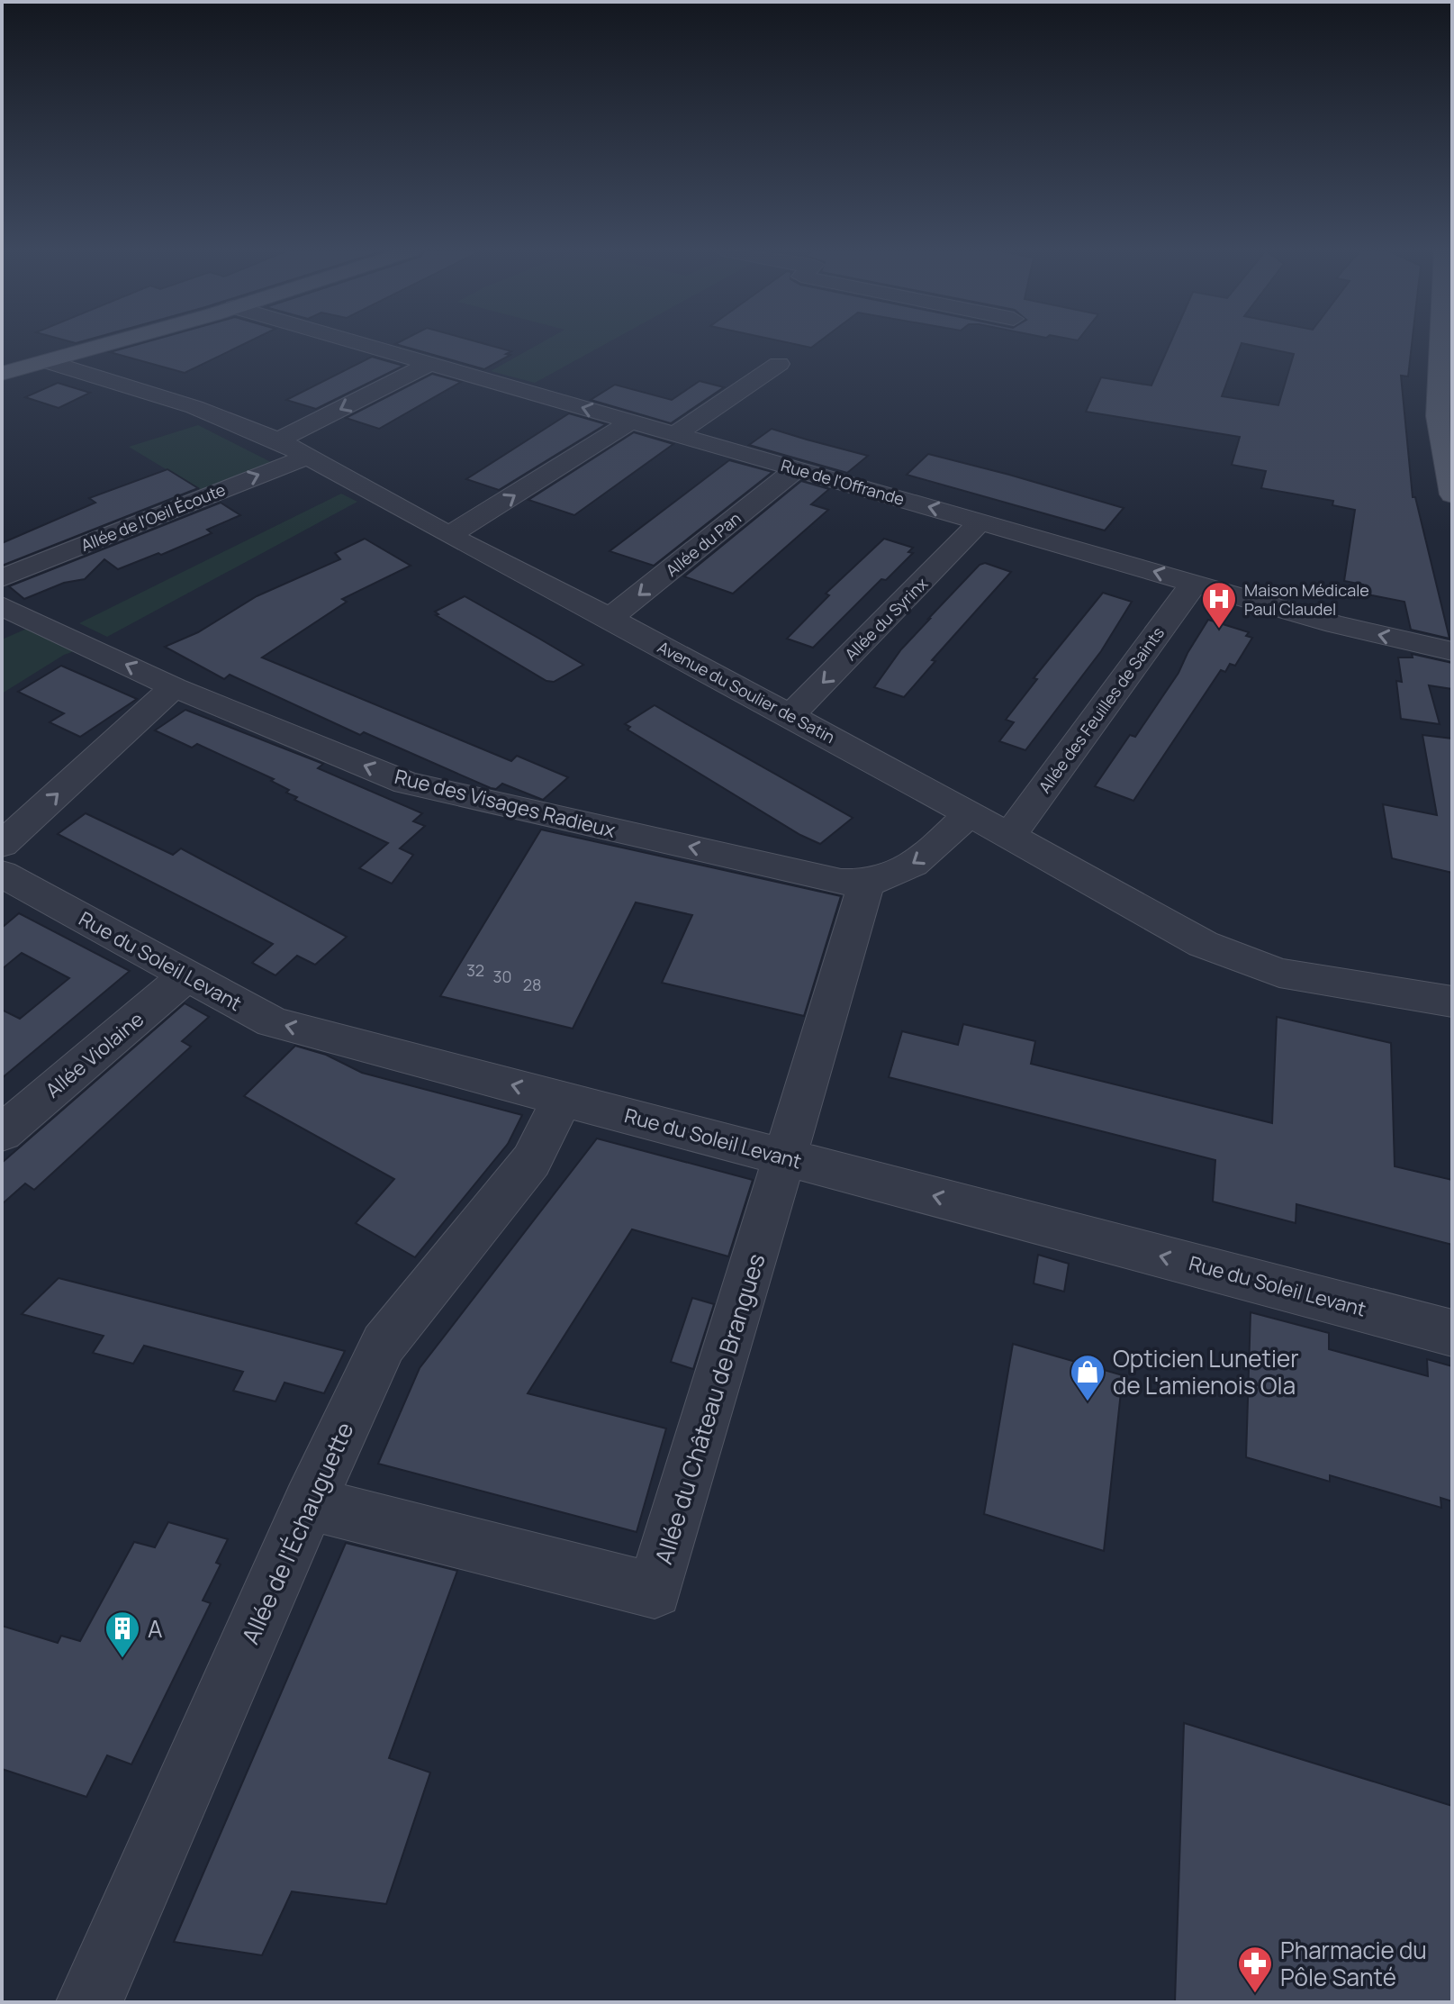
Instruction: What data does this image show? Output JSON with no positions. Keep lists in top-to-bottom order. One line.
{"streets":{"street":["Rue de l'Offrande","Allée de l'Oeil Écoute","Allée du Pan","Allée du Syrinx","Avenue du Soulier de Satin","Allée des Feuilles de Saints","Rue des Visages Radieux","Rue du Soleil Levant","Allée Violaine","Allée du Château de Brangues","Allée de l'Échauguette"]},"crossings":[["Rue de l'Offrande","Allée du Pan"],["Rue de l'Offrande","Allée du Syrinx"],["Rue de l'Offrande","Allée des Feuilles de Saints"],["Allée de l'Oeil Écoute","Avenue du Soulier de Satin"],["Allée du Pan","Avenue du Soulier de Satin"],["Allée du Syrinx","Avenue du Soulier de Satin"],["Avenue du Soulier de Satin","Allée des Feuilles de Saints"],["Rue des Visages Radieux","Allée du Château de Brangues"],["Rue du Soleil Levant","Allée Violaine"],["Rue du Soleil Levant","Allée du Château de Brangues"],["Rue du Soleil Levant","Allée de l'Échauguette"],["Allée du Château de Brangues","Allée de l'Échauguette"]],"one_way":["Rue de l'Offrande","Rue des Visages Radieux","Rue du Soleil Levant"],"places":{"hospital":["Maison Médicale Paul Claudel"],"shop":["Opticien Lunetier de L'amienois Ola"],"building":["A"],"pharmacy":["Pharmacie du Pôle Santé"]},"house_numbers":["32","30","28"]}
